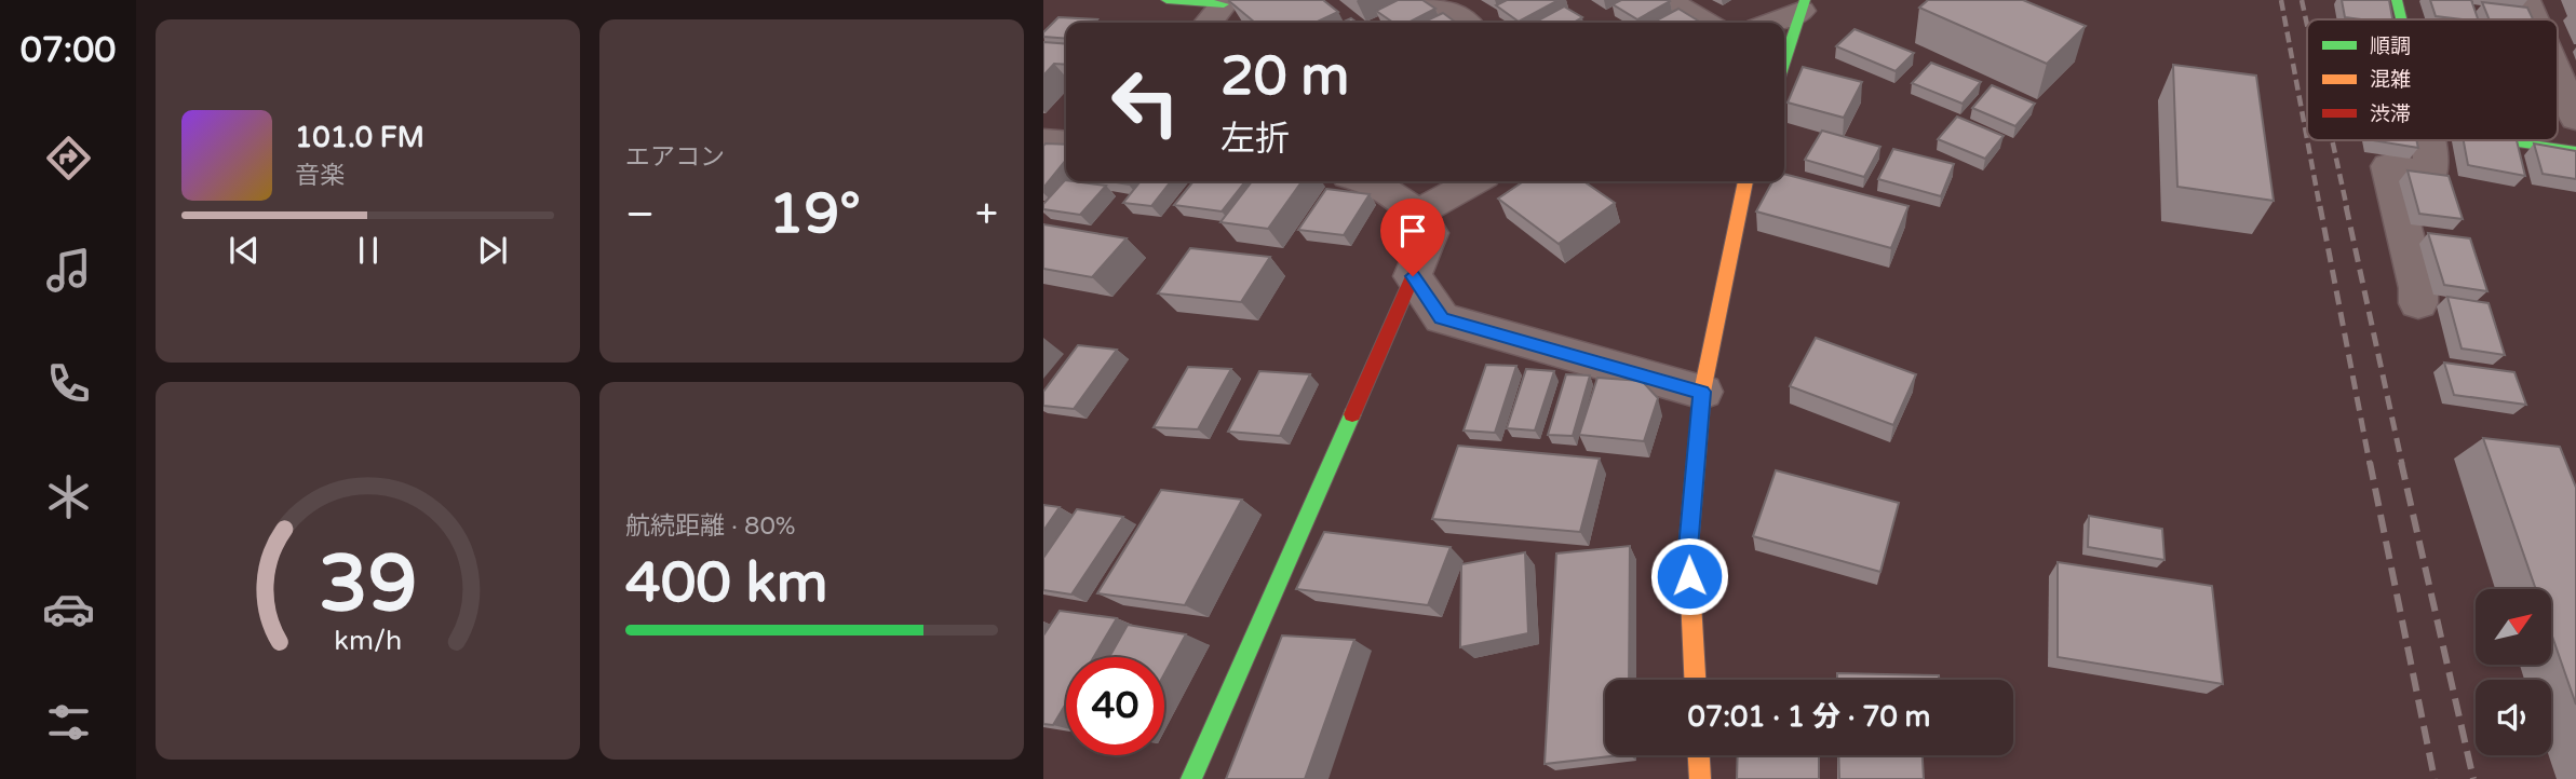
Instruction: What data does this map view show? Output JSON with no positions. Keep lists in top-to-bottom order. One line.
{"legend":["順調","混雑","渋滞"],"north":"top right","page":{"tabs":"07:00","tile":["エアコン",["航続距離 · 80%","400 km"]],"turn":["20 m","左折"],"song":["101.0 FM","音楽"],"heat":["−","19°","+"],"limit":"40","trip":"07:01 · 1 分 · 70 m","gauge":["39","km/h"]}}
